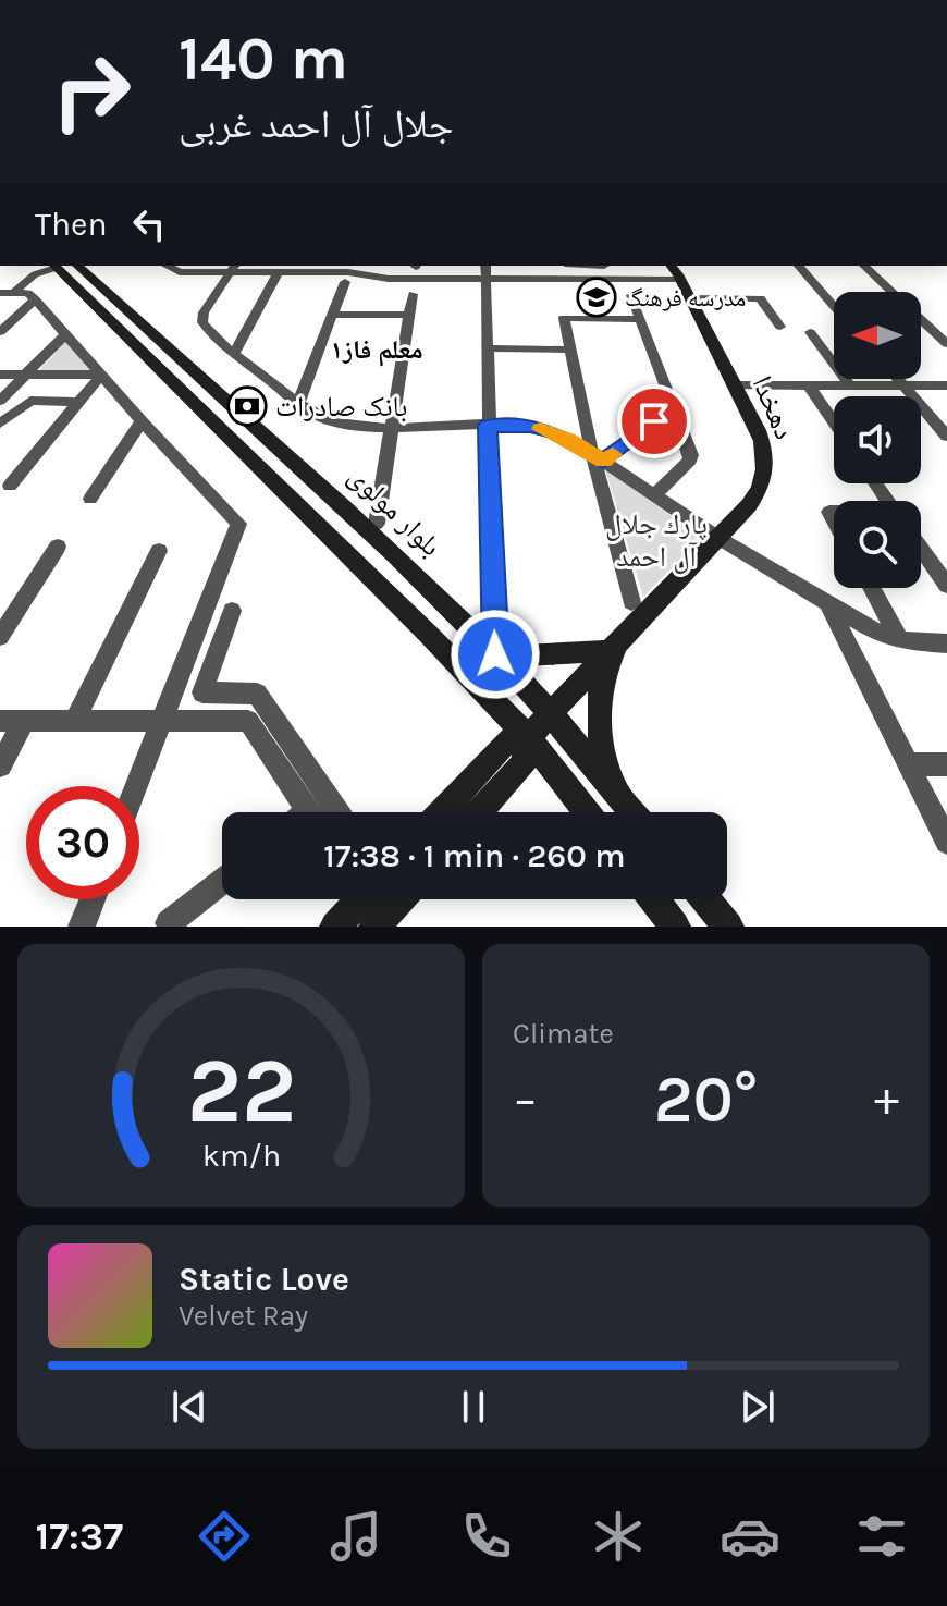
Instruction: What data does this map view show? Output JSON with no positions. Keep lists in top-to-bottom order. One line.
{"streets":{"street":["دهخدا","بلوار مولوی"]},"crossings":[["دهخدا","بلوار مولوی"]],"districts":["معلم فاز۱"],"parks":["پارك جلال آل احمد"],"places":{"school or university":["مدرسه فرهنگ"],"bank":["بانک صادرات"]},"north":"left","page":{"turn":["140 m","جلال آل احمد غربی"],"then":"Then","limit":"30","trip":"17:38 · 1 min · 260 m","tile":"Climate","heat":["−","20°","+"],"song":["Static Love","Velvet Ray"],"tabs":"17:37","gauge":["22","km/h"]}}
